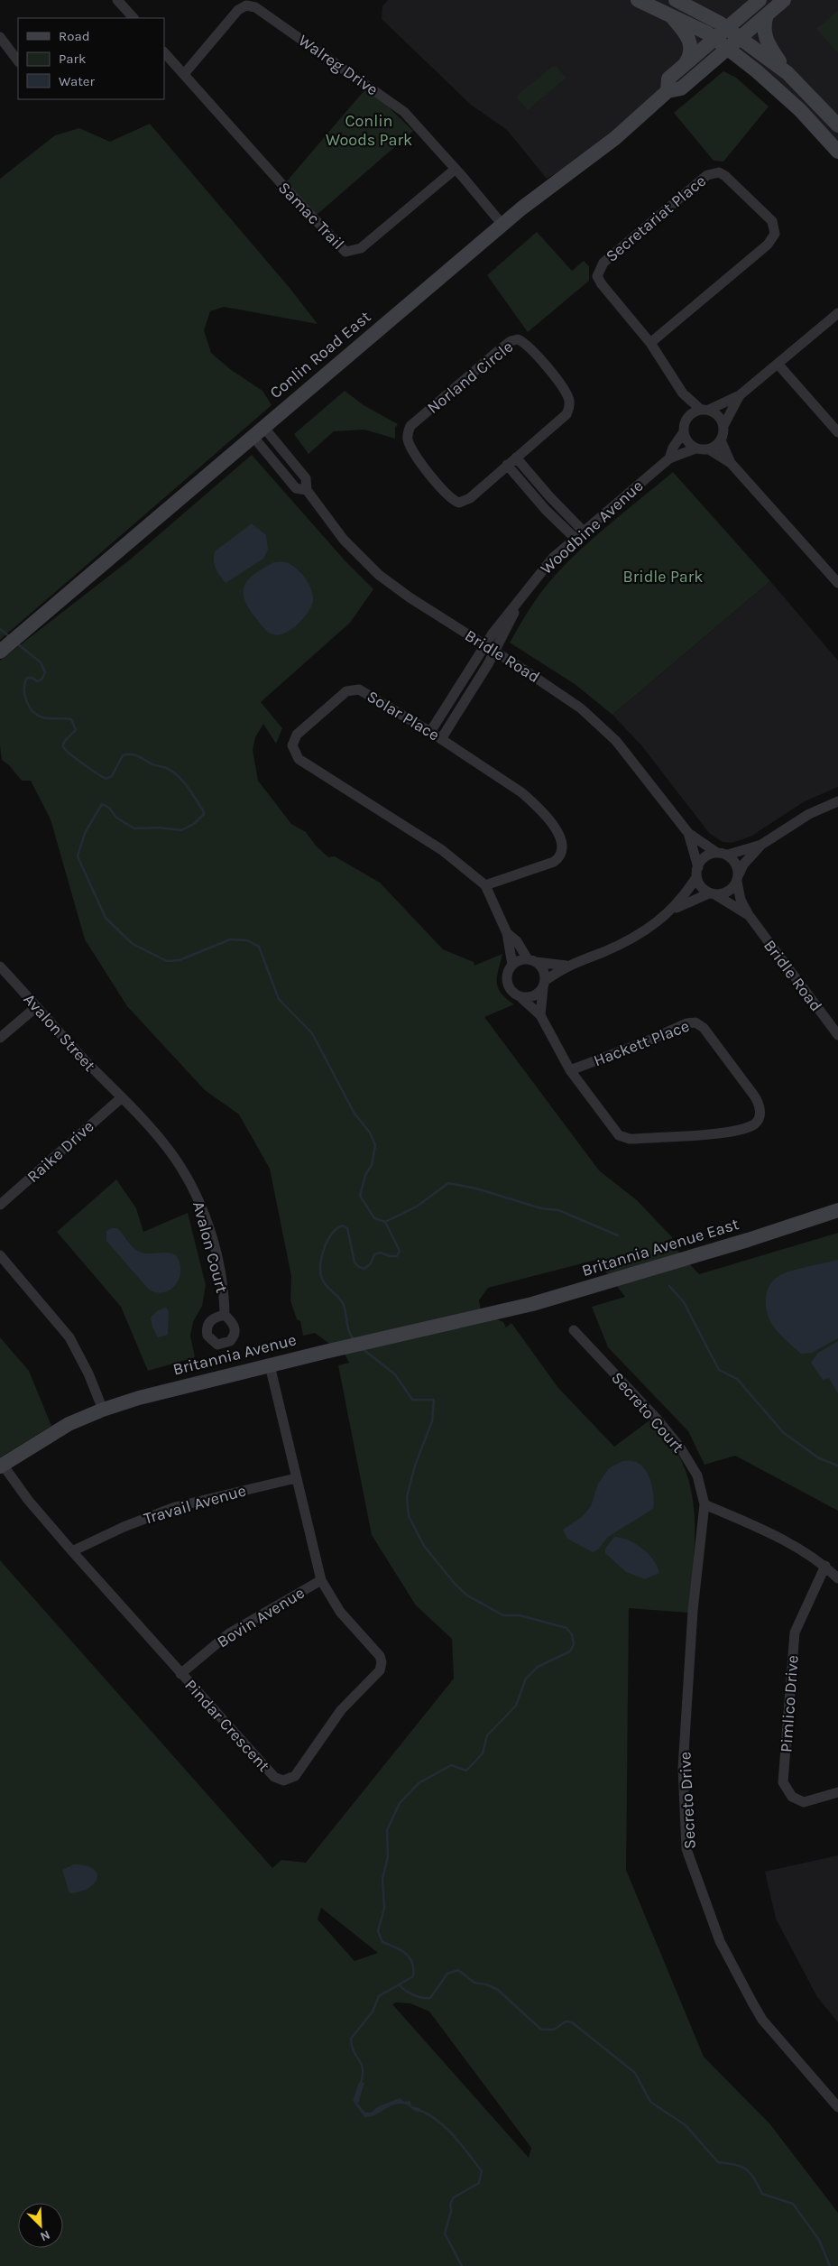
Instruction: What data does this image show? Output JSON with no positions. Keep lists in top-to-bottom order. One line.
{"streets":{"street":["Walreg Drive","Samac Trail","Secretariat Place","Conlin Road East","Norland Circle","Woodbine Avenue","Bridle Road","Solar Place","Avalon Street","Hackett Place","Raike Drive","Avalon Court","Britannia Avenue East","Britannia Avenue","Secreto Court","Travail Avenue","Bovin Avenue","Pimlico Drive","Pindar Crescent","Secreto Drive"]},"crossings":[["Walreg Drive","Samac Trail"],["Walreg Drive","Conlin Road East"],["Secretariat Place","Woodbine Avenue"],["Conlin Road East","Bridle Road"],["Woodbine Avenue","Bridle Road"],["Woodbine Avenue","Solar Place"],["Solar Place","Hackett Place"],["Avalon Street","Raike Drive"],["Avalon Street","Avalon Court"],["Raike Drive","Avalon Court"],["Britannia Avenue East","Britannia Avenue"],["Britannia Avenue","Pindar Crescent"],["Secreto Court","Secreto Drive"],["Travail Avenue","Pindar Crescent"],["Bovin Avenue","Pindar Crescent"]],"parks":["Conlin Woods Park","Bridle Park"],"legend":["Road","Park","Water"],"north":"bottom right"}
